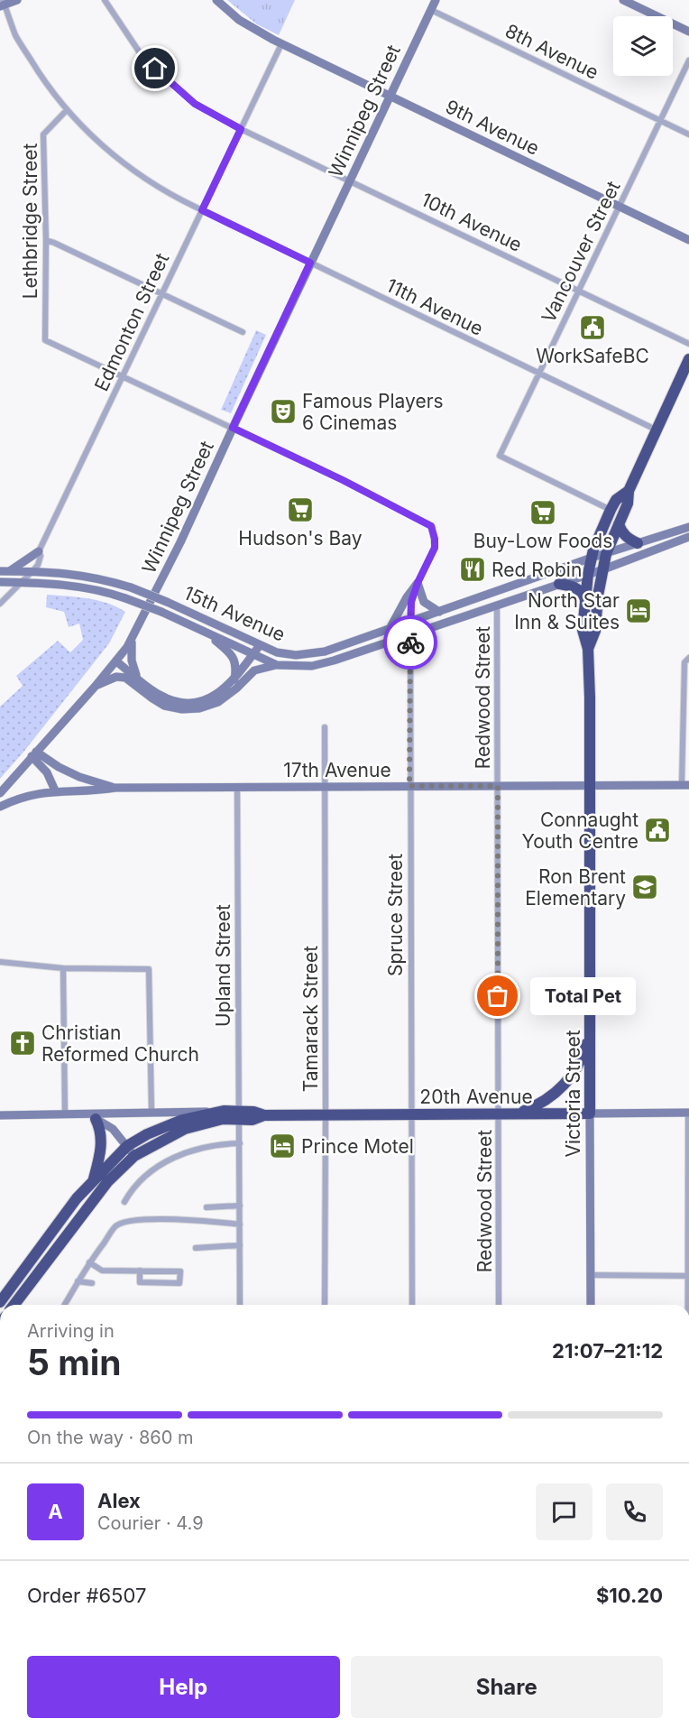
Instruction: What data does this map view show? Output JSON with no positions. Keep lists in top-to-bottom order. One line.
{"streets":{"highway":["Victoria Street","20th Avenue"],"street":["8th Avenue","Winnipeg Street","9th Avenue","Lethbridge Street","10th Avenue","Vancouver Street","11th Avenue","Edmonton Street","15th Avenue","Redwood Street","17th Avenue","Spruce Street","Upland Street","Tamarack Street"]},"crossings":[["8th Avenue","Winnipeg Street"],["8th Avenue","Vancouver Street"],["Winnipeg Street","9th Avenue"],["Winnipeg Street","10th Avenue"],["Winnipeg Street","11th Avenue"],["Winnipeg Street","17th Avenue"],["Winnipeg Street","Spruce Street"],["9th Avenue","Vancouver Street"],["9th Avenue","Edmonton Street"],["Lethbridge Street","11th Avenue"],["Lethbridge Street","Edmonton Street"],["10th Avenue","Vancouver Street"],["10th Avenue","Edmonton Street"],["Vancouver Street","11th Avenue"],["Vancouver Street","Victoria Street"],["11th Avenue","Edmonton Street"],["11th Avenue","Victoria Street"],["Edmonton Street","15th Avenue"],["15th Avenue","Redwood Street"],["15th Avenue","Spruce Street"],["15th Avenue","Victoria Street"],["Redwood Street","17th Avenue"],["Redwood Street","20th Avenue"],["17th Avenue","Spruce Street"],["17th Avenue","Upland Street"],["17th Avenue","Tamarack Street"],["17th Avenue","Victoria Street"],["Spruce Street","20th Avenue"],["Upland Street","20th Avenue"],["Tamarack Street","20th Avenue"],["Victoria Street","20th Avenue"]],"places":{"public building":["WorkSafeBC","Connaught Youth Centre"],"theatre":["Famous Players 6 Cinemas"],"supermarket":["Hudson's Bay","Buy-Low Foods"],"restaurant":["Red Robin"],"hotel":["North Star Inn & Suites","Prince Motel"],"school or university":["Ron Brent Elementary"],"other":["Total Pet"],"church":["Christian Reformed Church"]},"page":{"bubble":"Total Pet","heading":["5 min","Arriving in","21:07–21:12"],"panel":["Alex","Courier · 4.9","Order #6507","$10.20"],"bar":"On the way · 860 m","round":"A","buttons":["Help","Share"]}}
